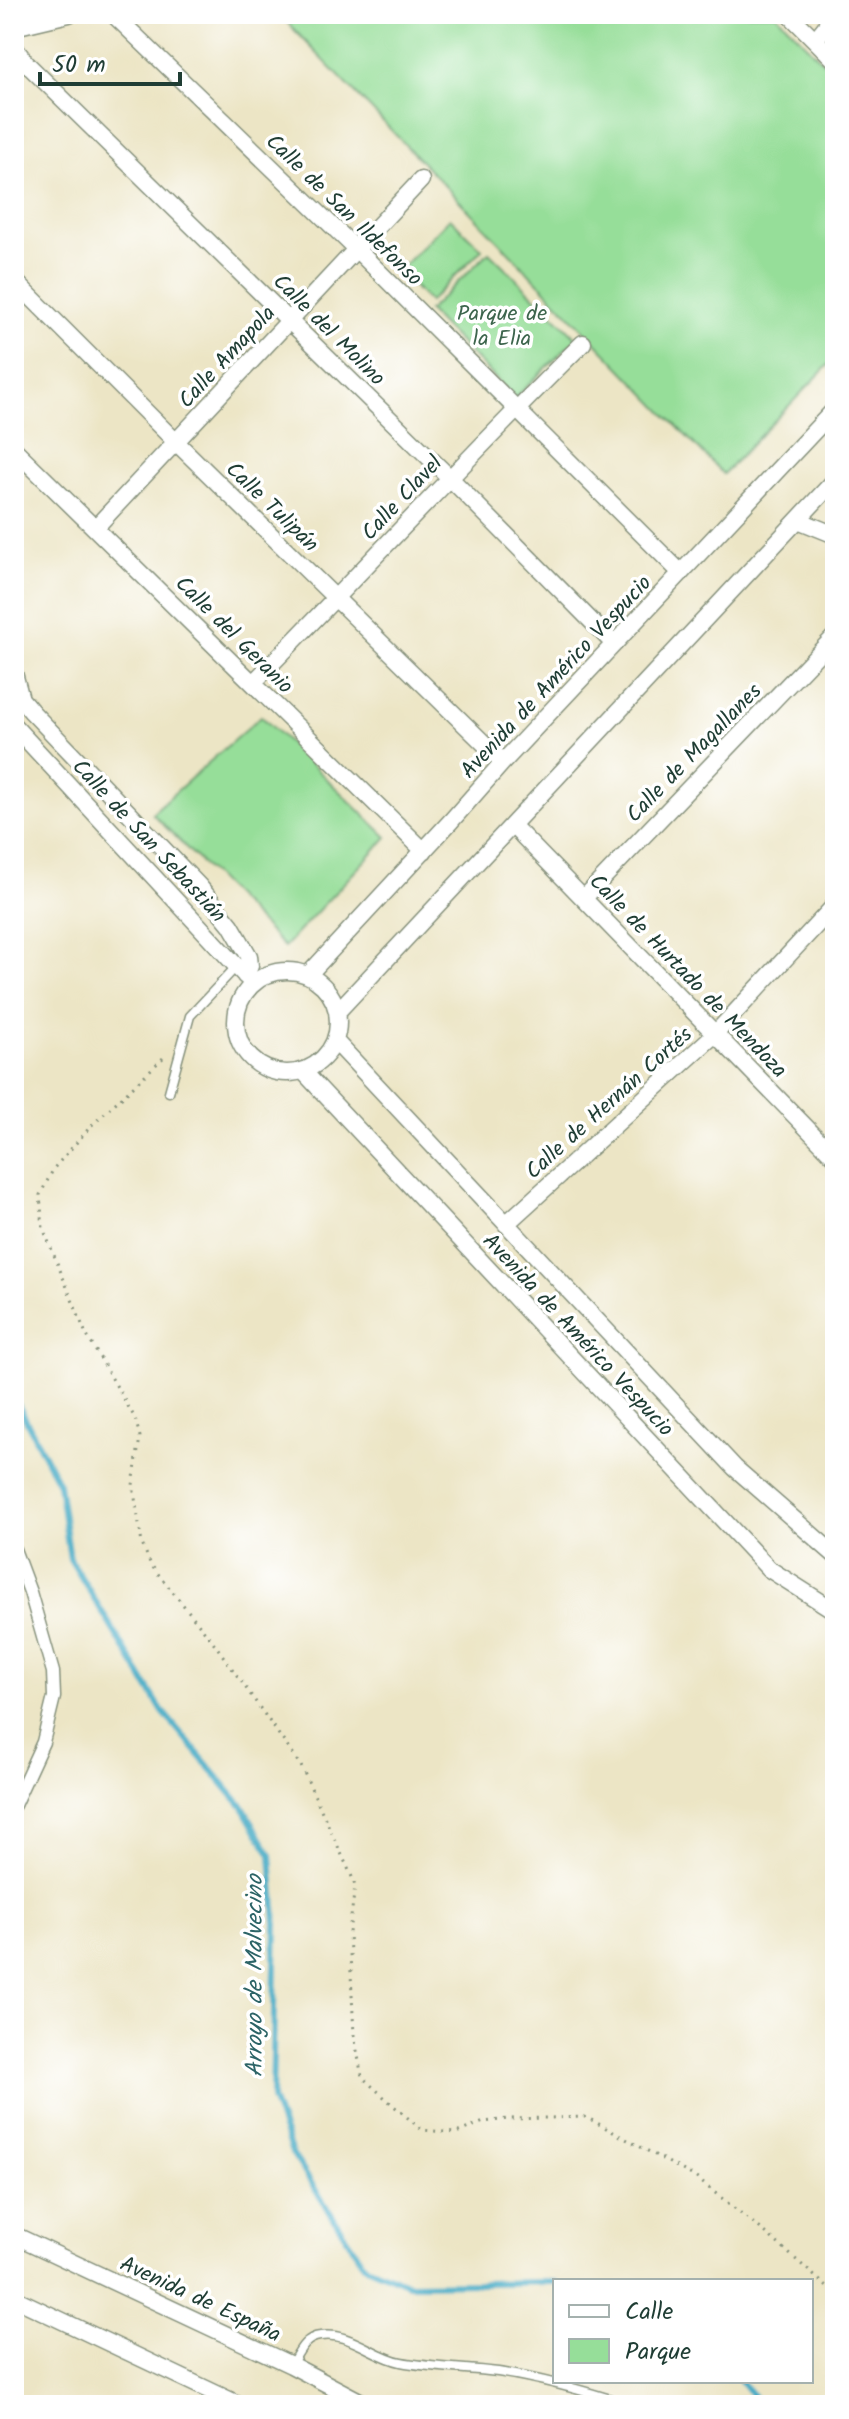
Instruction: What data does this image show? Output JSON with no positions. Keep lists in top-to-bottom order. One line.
{"streets":{"street":["Calle de San Ildefonso","Calle del Molino","Calle Amapola","Calle Clavel","Calle Tulipán","Calle del Geranio","Avenida de Américo Vespucio","Calle de Magallanes","Calle de San Sebastián","Calle de Hurtado de Mendoza","Calle de Hernán Cortés","Avenida de España"]},"crossings":[["Calle de San Ildefonso","Calle Amapola"],["Calle de San Ildefonso","Calle Clavel"],["Calle de San Ildefonso","Avenida de Américo Vespucio"],["Calle del Molino","Calle Amapola"],["Calle del Molino","Calle Clavel"],["Calle del Molino","Avenida de Américo Vespucio"],["Calle Amapola","Calle Tulipán"],["Calle Amapola","Calle del Geranio"],["Calle Clavel","Calle Tulipán"],["Calle Clavel","Calle del Geranio"],["Calle Tulipán","Avenida de Américo Vespucio"],["Calle del Geranio","Avenida de Américo Vespucio"],["Avenida de Américo Vespucio","Calle de San Sebastián"],["Avenida de Américo Vespucio","Calle de Hernán Cortés"],["Calle de Magallanes","Calle de Hurtado de Mendoza"],["Calle de Hurtado de Mendoza","Calle de Hernán Cortés"]],"water":["Arroyo de Malvecino"],"parks":["Parque de la Elia"],"legend":["Calle","Parque"],"scale_bar":"50 m"}
